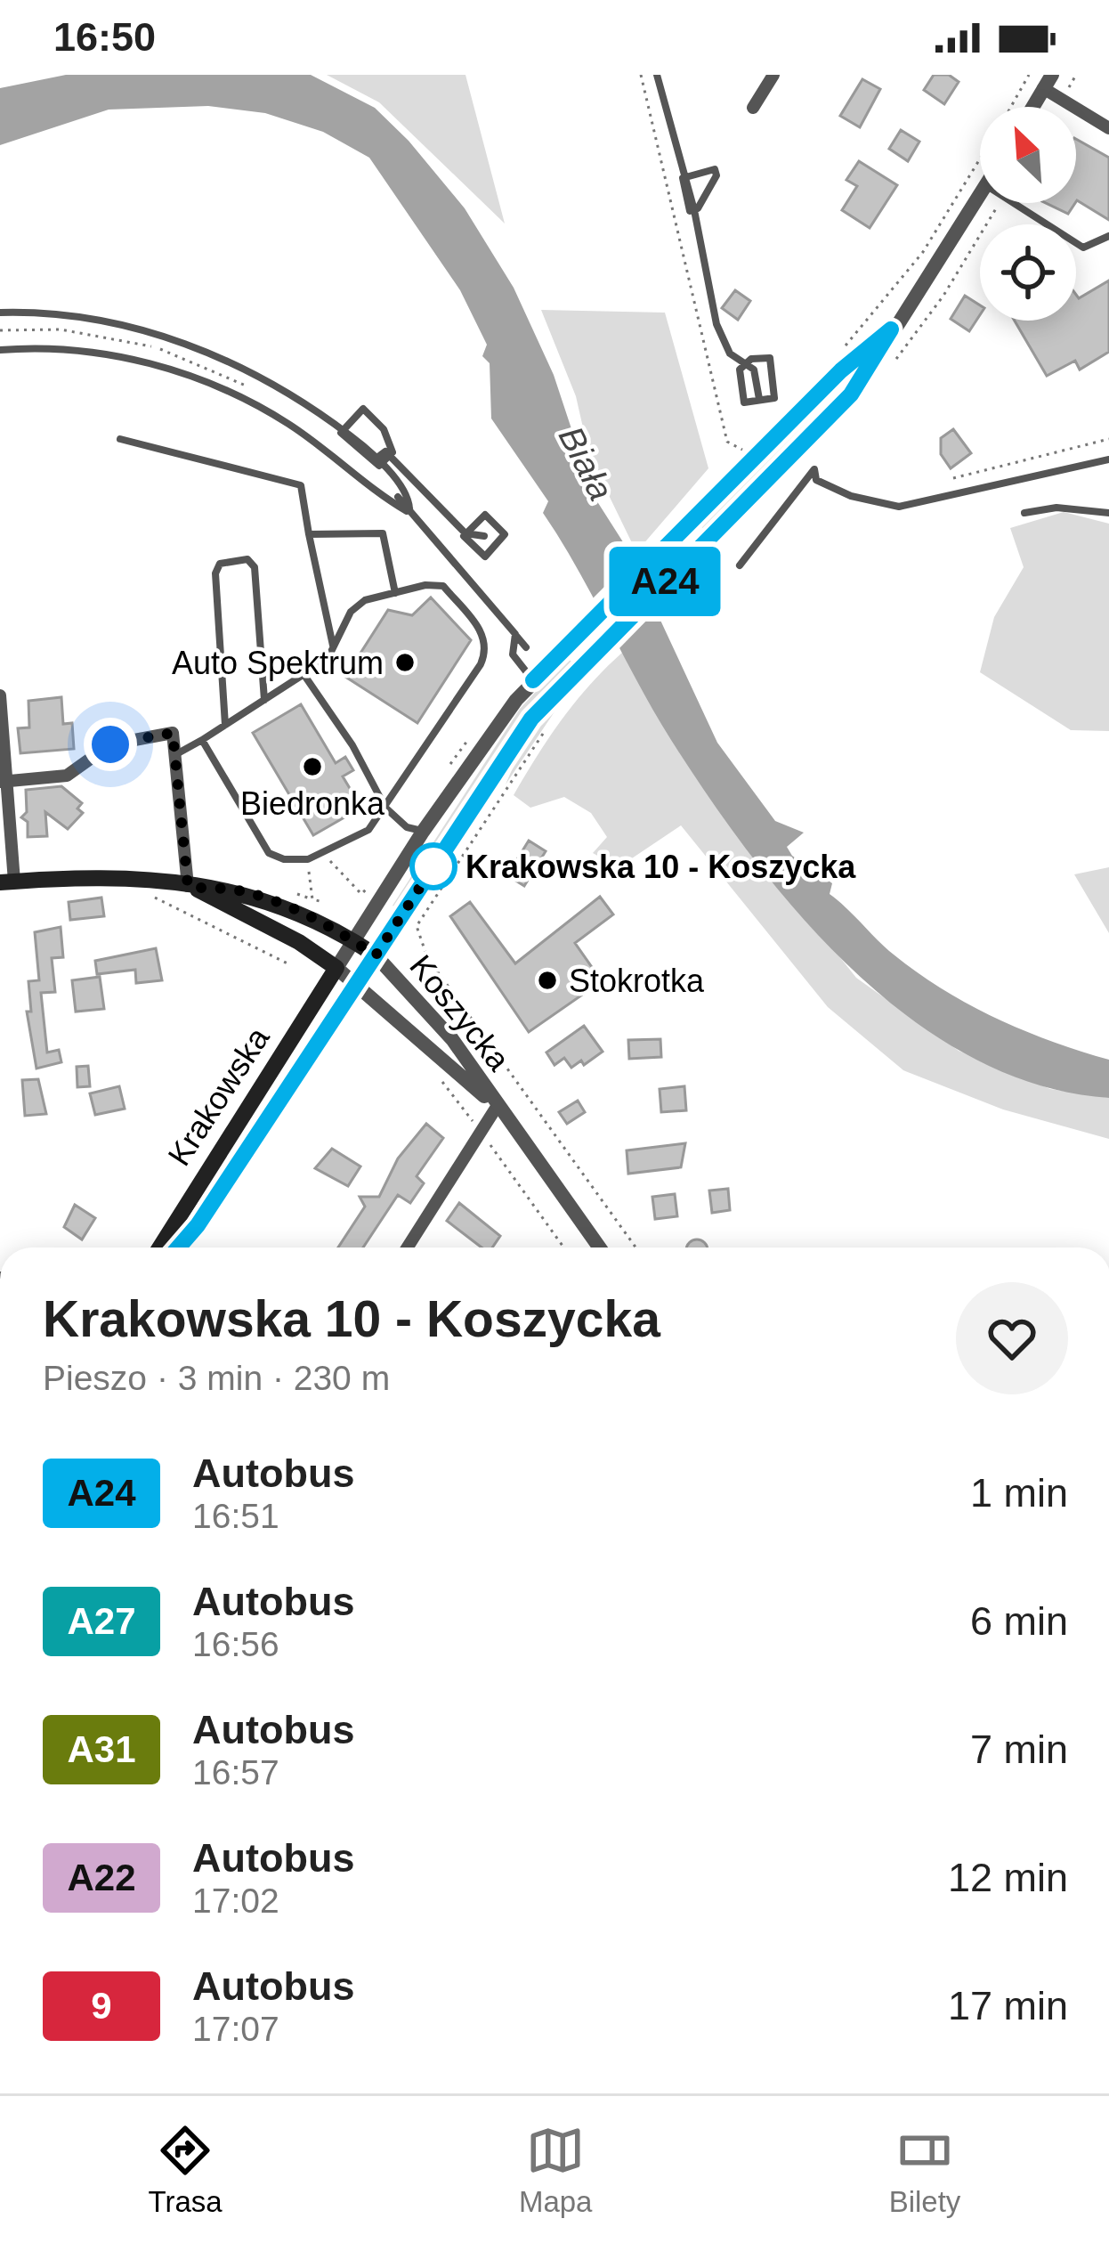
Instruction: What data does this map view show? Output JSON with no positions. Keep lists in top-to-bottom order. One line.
{"streets":{"main road":["Krakowska"],"street":["Koszycka"]},"crossings":[["Koszycka","Krakowska"]],"water":["Biała"],"places":["Auto Spektrum","Biedronka","Krakowska 10 - Koszycka","Stokrotka"],"lines":["bus line A24"],"north":"top left","page":{"status":"16:50","on_map":"A24","heading":["Krakowska 10 - Koszycka","Pieszo · 3 min · 230 m"],"list":[{"mark":"A24","name":"Autobus","note":"16:51","value":"1 min"},{"mark":"A27","name":"Autobus","note":"16:56","value":"6 min"},{"mark":"A31","name":"Autobus","note":"16:57","value":"7 min"},{"mark":"A22","name":"Autobus","note":"17:02","value":"12 min"},{"mark":"9","name":"Autobus","note":"17:07","value":"17 min"}],"tabs":["Trasa","Mapa","Bilety"]}}
